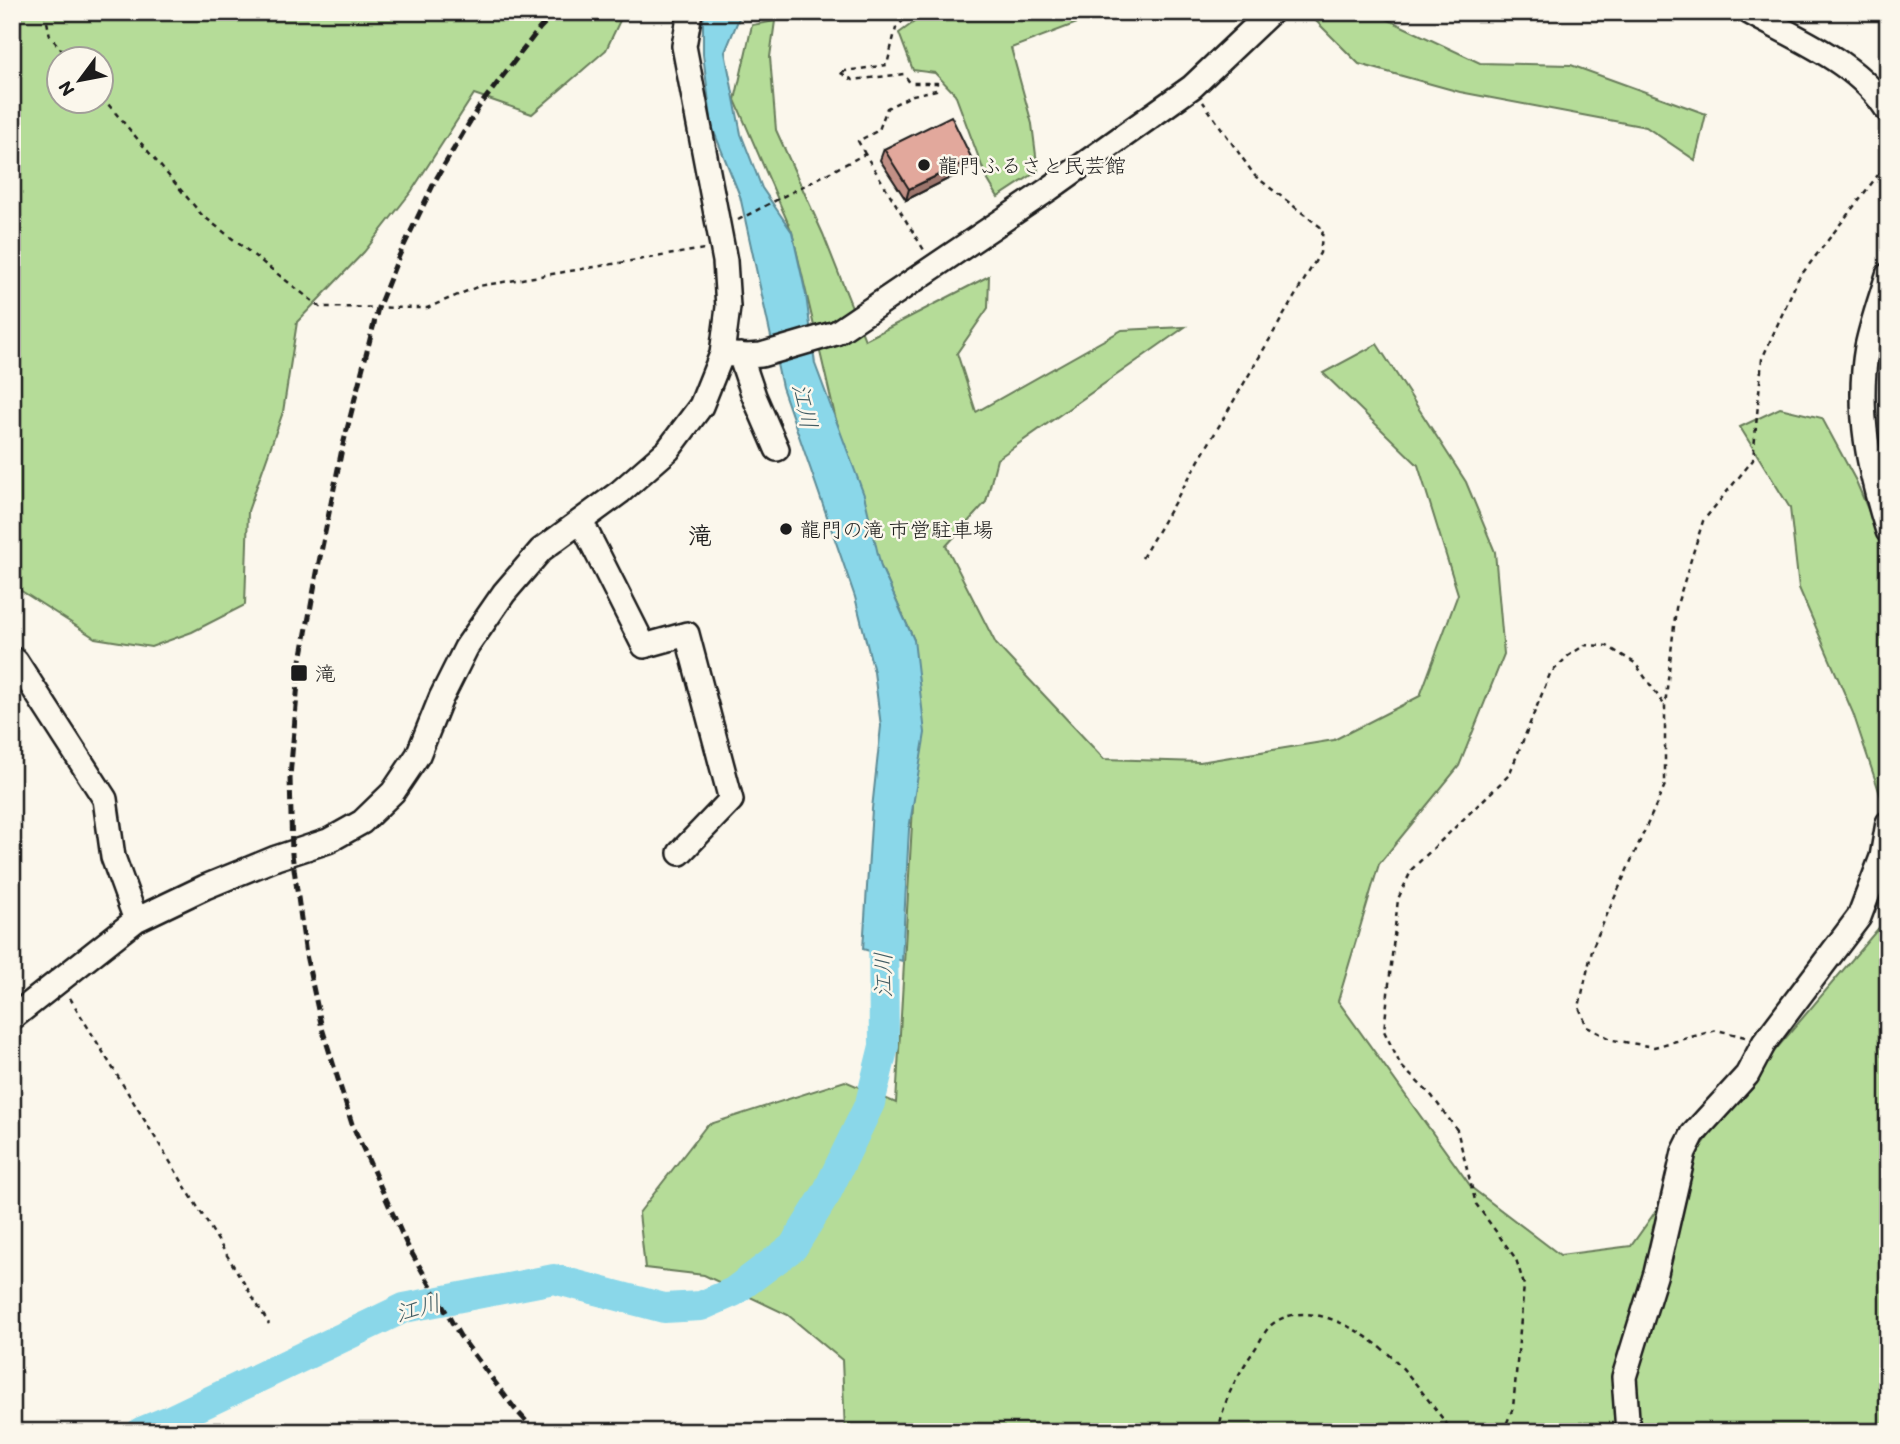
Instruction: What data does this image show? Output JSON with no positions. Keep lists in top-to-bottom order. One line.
{"districts":["滝"],"water":["江川"],"places":{"other":["龍門ふるさと民芸館","龍門の滝 市営駐車場"],"transit":["滝"]},"north":"bottom left"}
